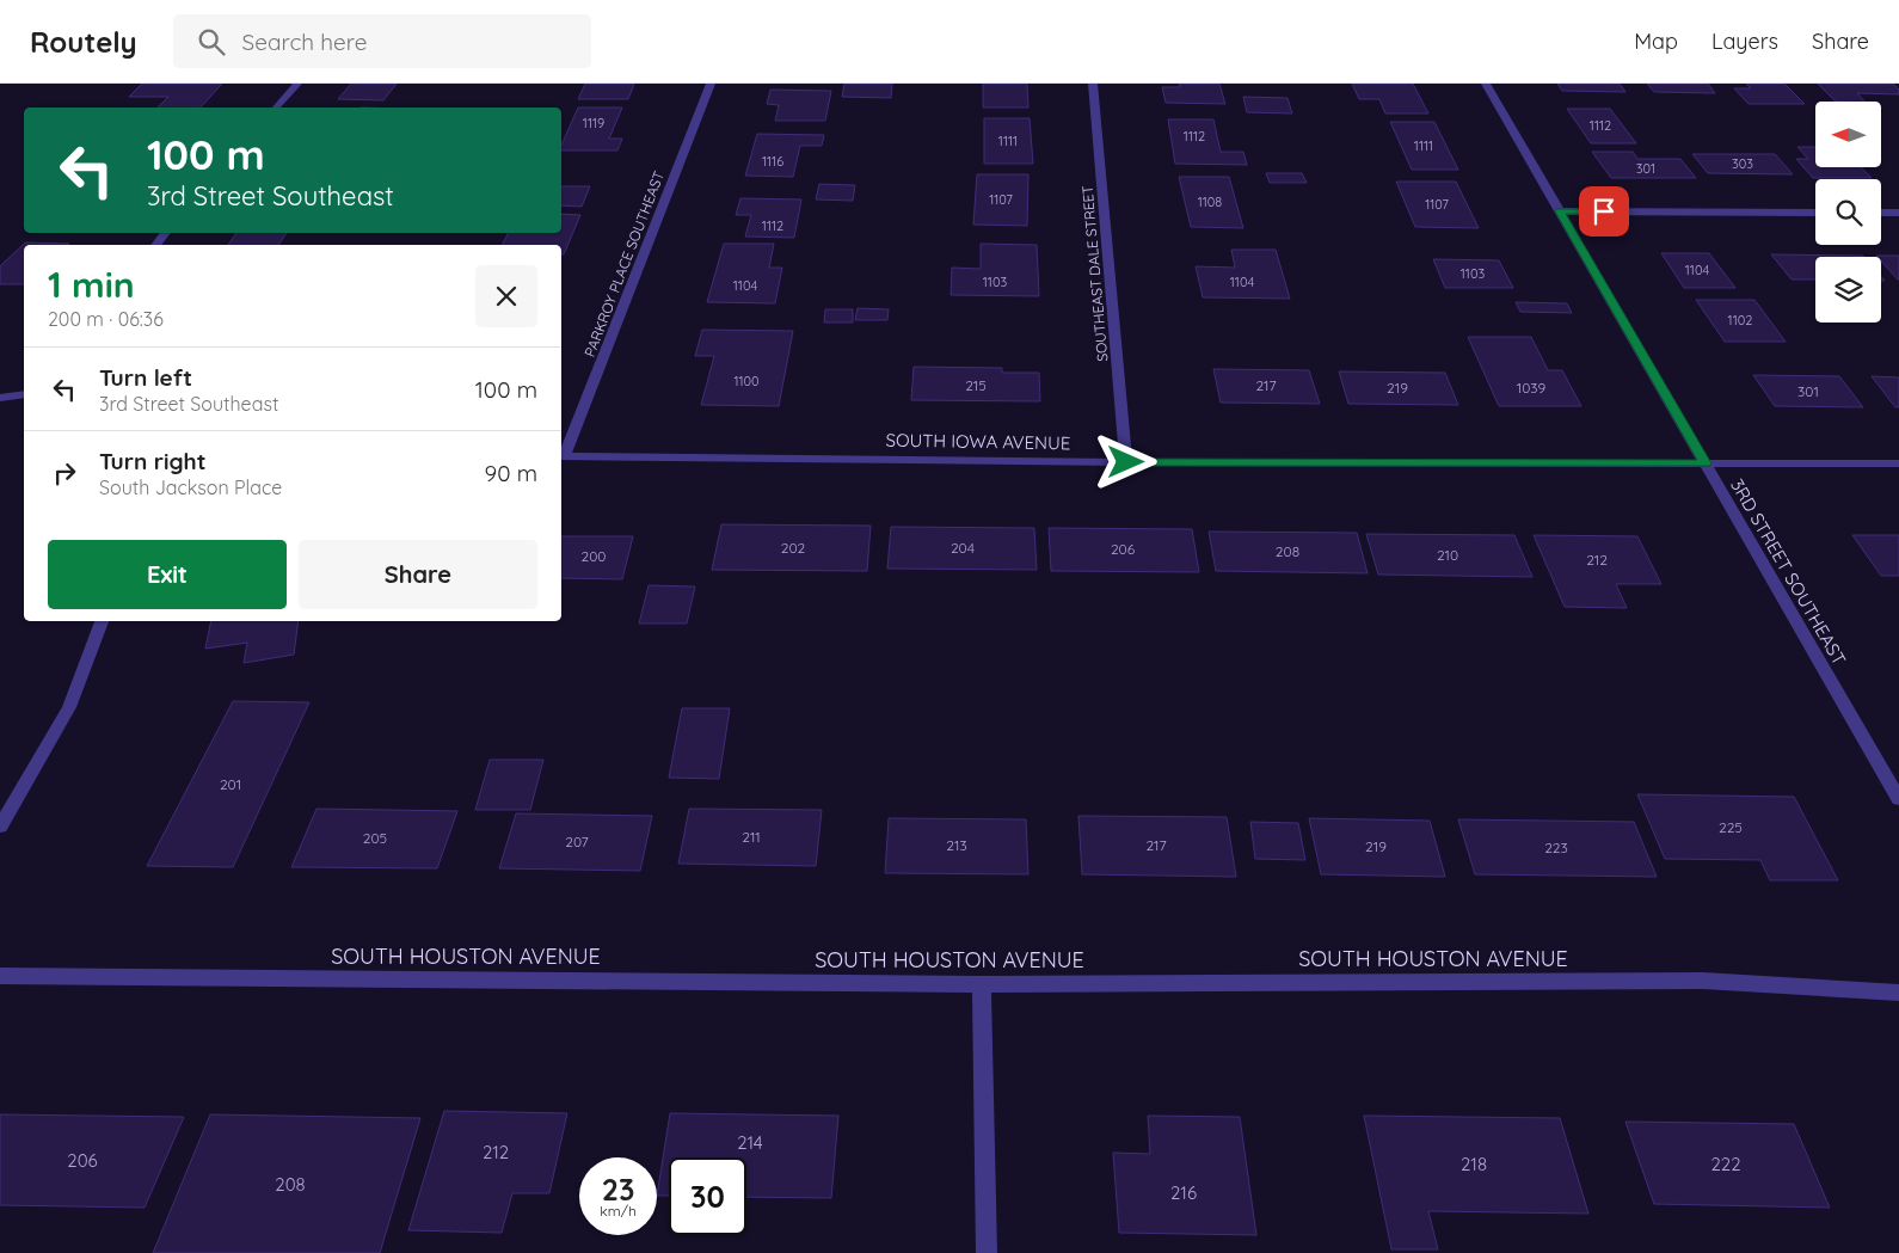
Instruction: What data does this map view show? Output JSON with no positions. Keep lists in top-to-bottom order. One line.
{"streets":{"street":["PARKROY PLACE SOUTHEAST","SOUTHEAST DALE STREET","SOUTH IOWA AVENUE","3RD STREET SOUTHEAST","SOUTH HOUSTON AVENUE"]},"crossings":[["PARKROY PLACE SOUTHEAST","SOUTH IOWA AVENUE"],["SOUTHEAST DALE STREET","SOUTH IOWA AVENUE"],["SOUTH IOWA AVENUE","3RD STREET SOUTHEAST"]],"house_numbers":["1119","1112","1112","1111","1111","1116","303","301","1107","1108","1107","1112","1104","1103","1103","1104","1104","1102","1100","215","217","219","1039","301","202","204","206","208","210","200","212","201","225","211","205","207","213","217","219","223","214","212","206","218","222","208","216"],"north":"left","page":{"header":"Routely","search":"Search here","nav":["Map","Layers","Share"],"turn":["100 m","3rd Street Southeast"],"heading":["1 min","200 m · 06:36"],"list":[{"name":"Turn left","note":"3rd Street Southeast","value":"100 m"},{"name":"Turn right","note":"South Jackson Place","value":"90 m"}],"buttons":["Exit","Share"],"speed":"23 km/h","limit":"30"}}
